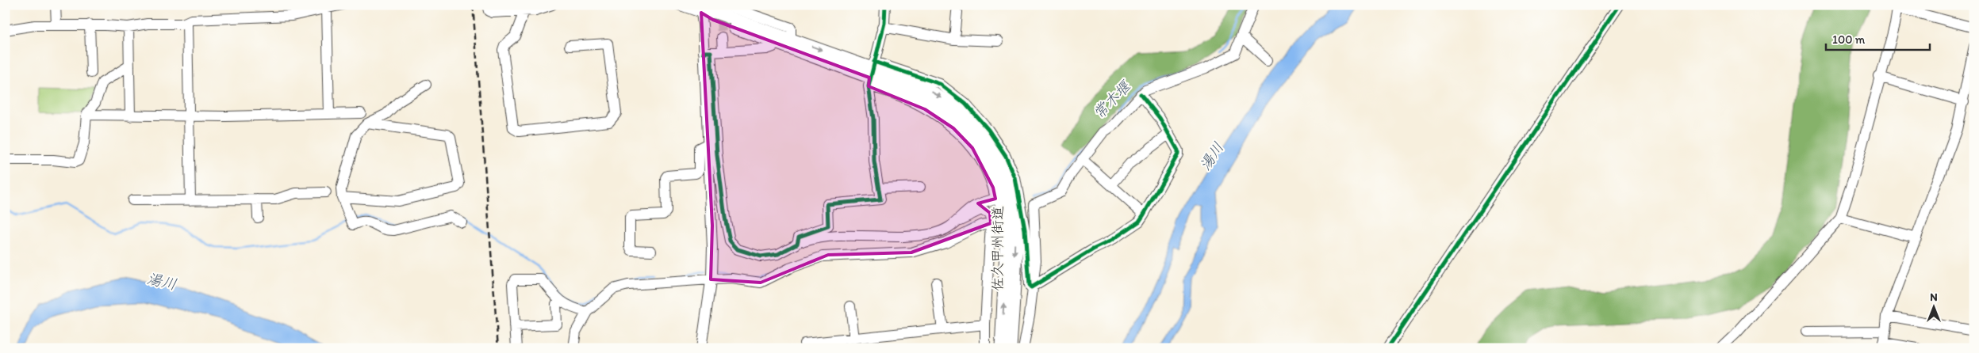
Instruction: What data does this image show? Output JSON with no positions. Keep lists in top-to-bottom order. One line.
{"streets":{"main road":["佐久甲州街道"]},"water":["常木堰","湯川"],"scale_bar":"100 m","north":"top"}
